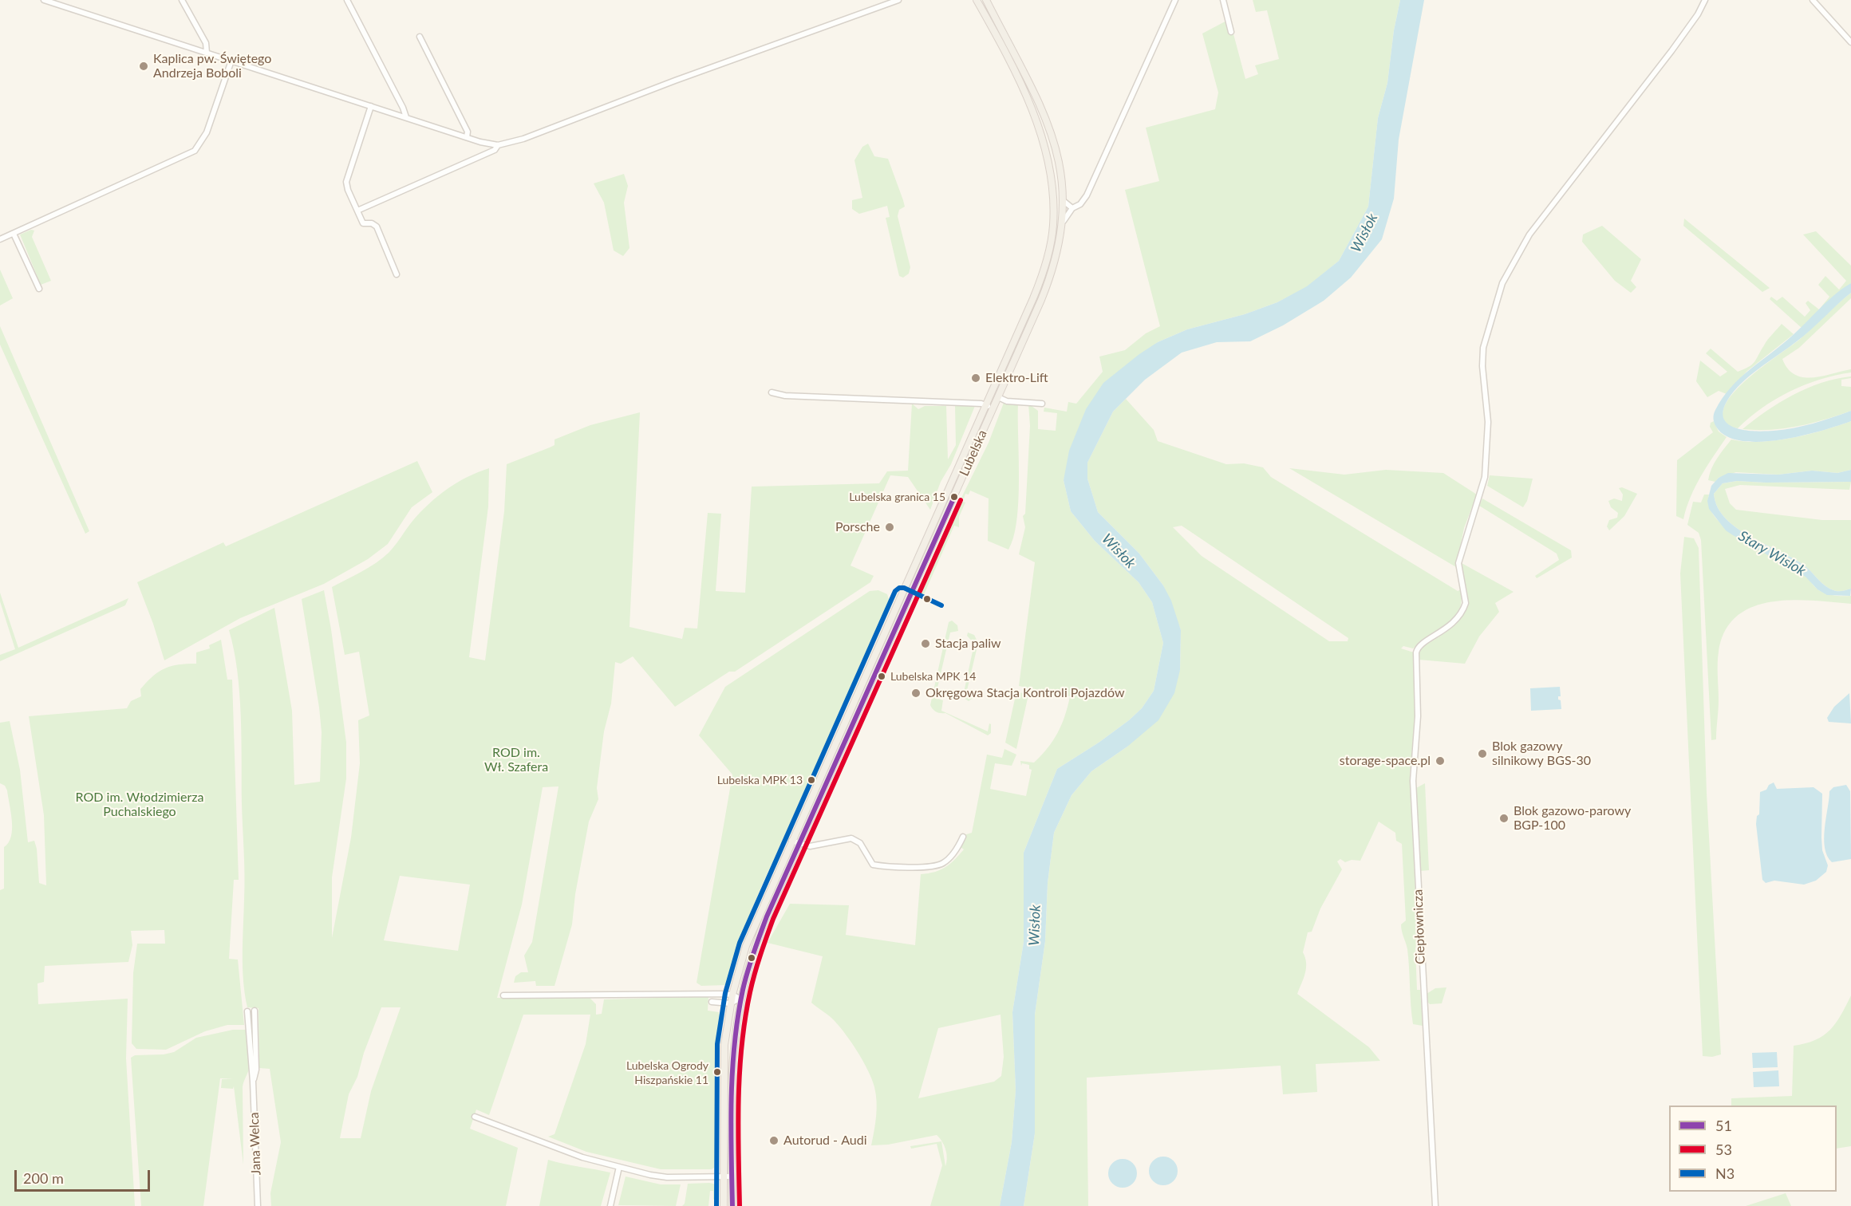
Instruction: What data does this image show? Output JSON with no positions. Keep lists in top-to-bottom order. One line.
{"streets":{"main road":["Lubelska"],"street":["Ciepłownicza","Jana Welca"]},"water":["Wisłok","Stary Wislok"],"parks":["ROD im. Wł. Szafera","ROD im. Włodzimierza Puchalskiego"],"places":["Kaplica pw. Świętego Andrzeja Boboli","Elektro-Lift","Lubelska granica 15","Porsche","Stacja paliw","Lubelska MPK 14","Okręgowa Stacja Kontroli Pojazdów","Blok gazowy silnikowy BGS-30","storage-space.pl","Lubelska MPK 13","Blok gazowo-parowy BGP-100","Lubelska Ogrody Hiszpańskie 11","Autorud - Audi"],"lines":["transit line 51","transit line 53","transit line N3"],"legend":["51","53","N3"],"scale_bar":"200 m"}
